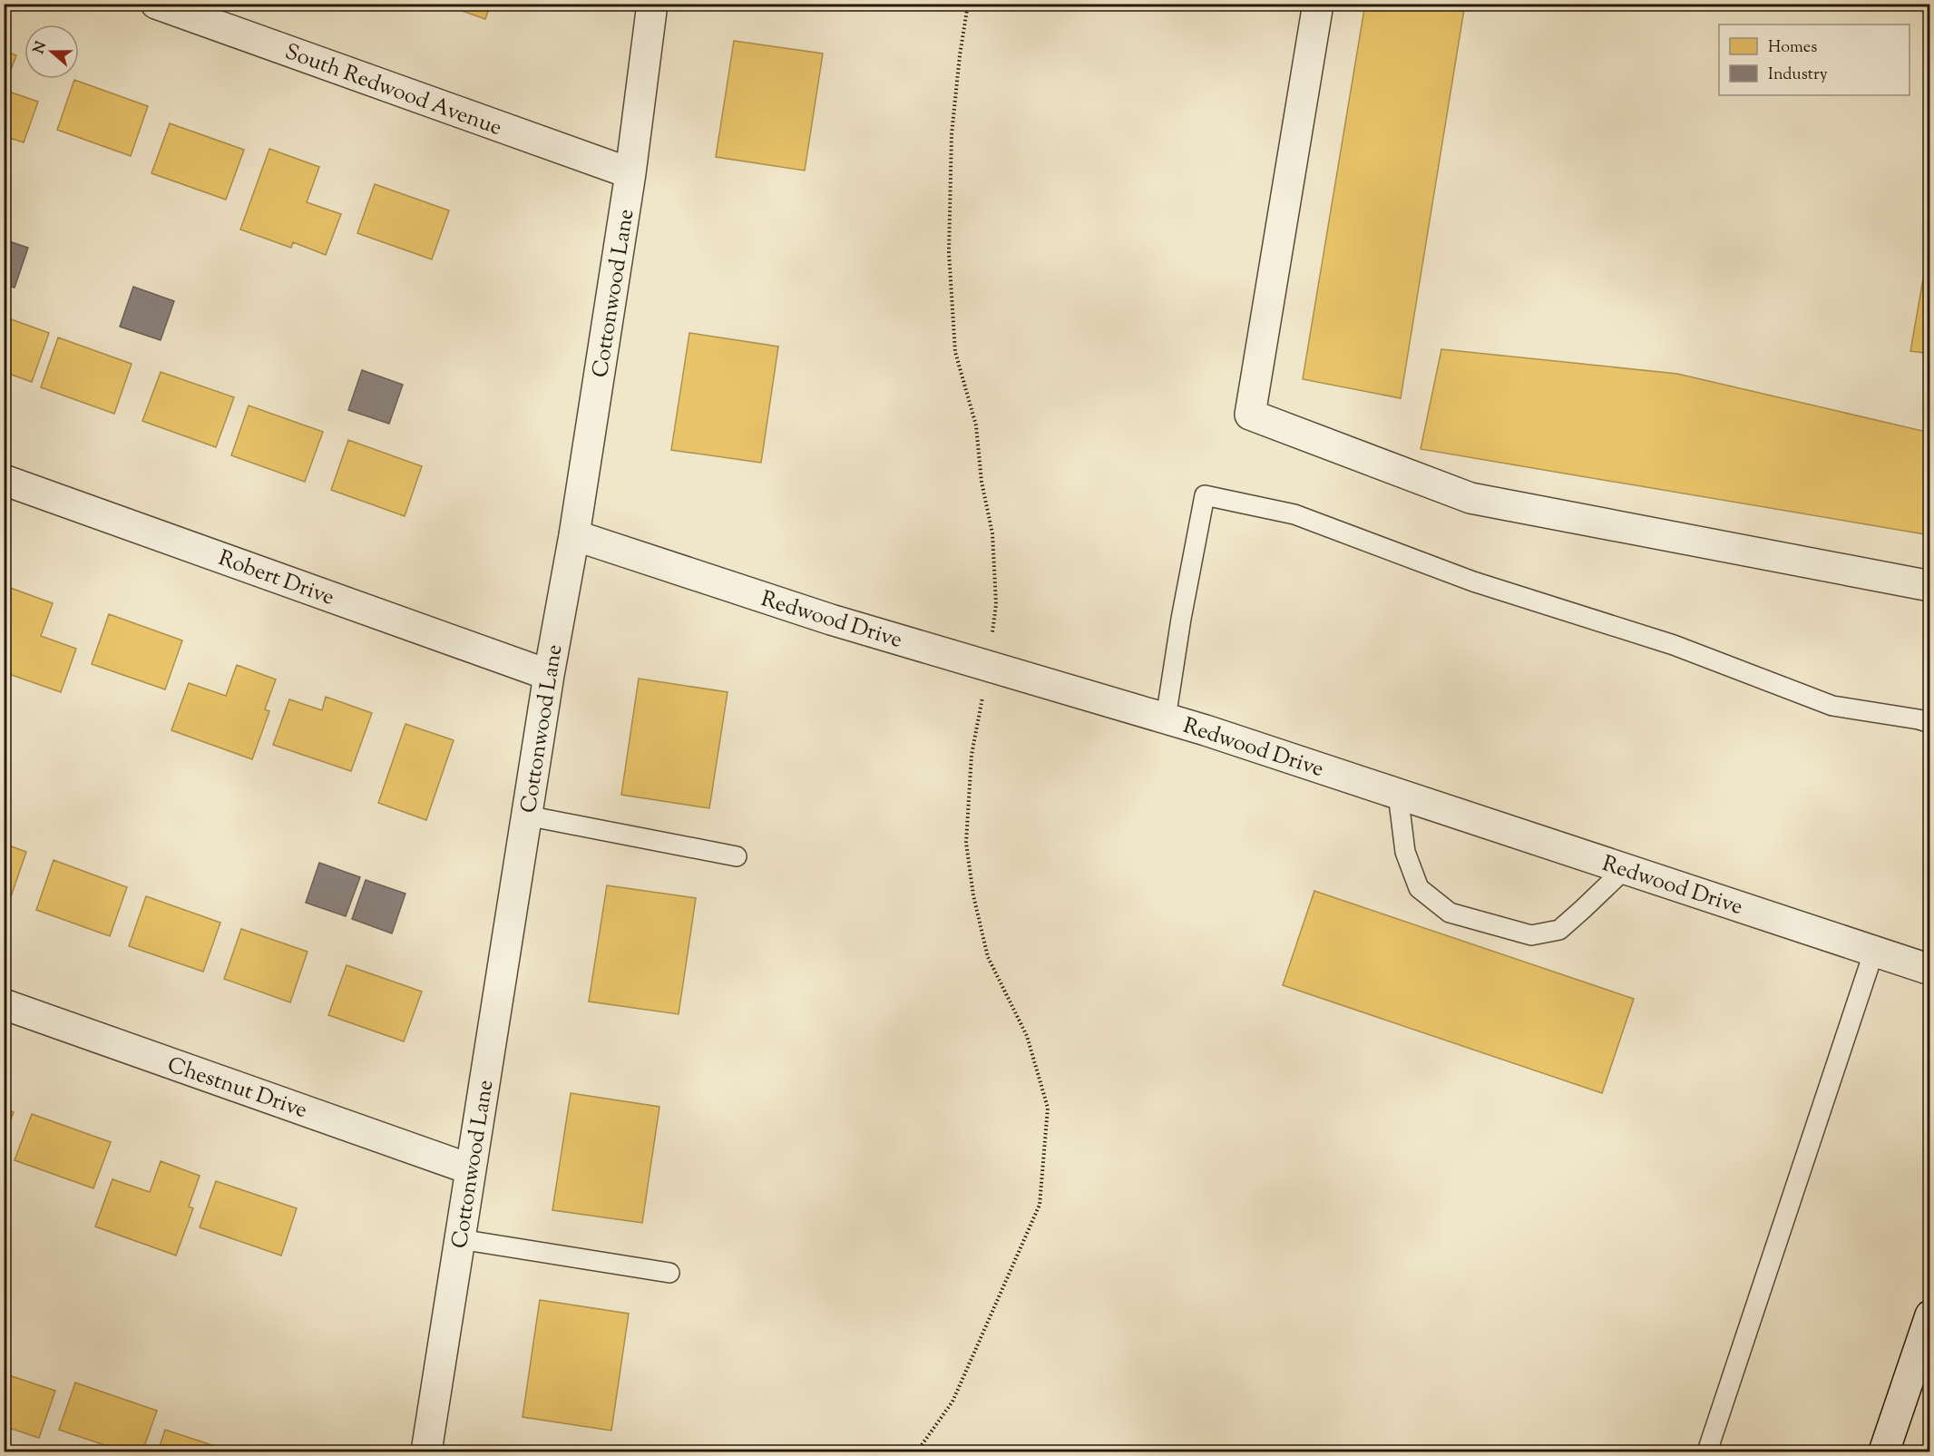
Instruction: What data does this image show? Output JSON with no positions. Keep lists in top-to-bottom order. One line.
{"streets":{"street":["South Redwood Avenue","Cottonwood Lane","Robert Drive","Redwood Drive","Chestnut Drive"]},"crossings":[["South Redwood Avenue","Cottonwood Lane"],["Cottonwood Lane","Robert Drive"],["Cottonwood Lane","Redwood Drive"],["Cottonwood Lane","Chestnut Drive"]],"legend":["Homes","Industry"],"north":"left"}
